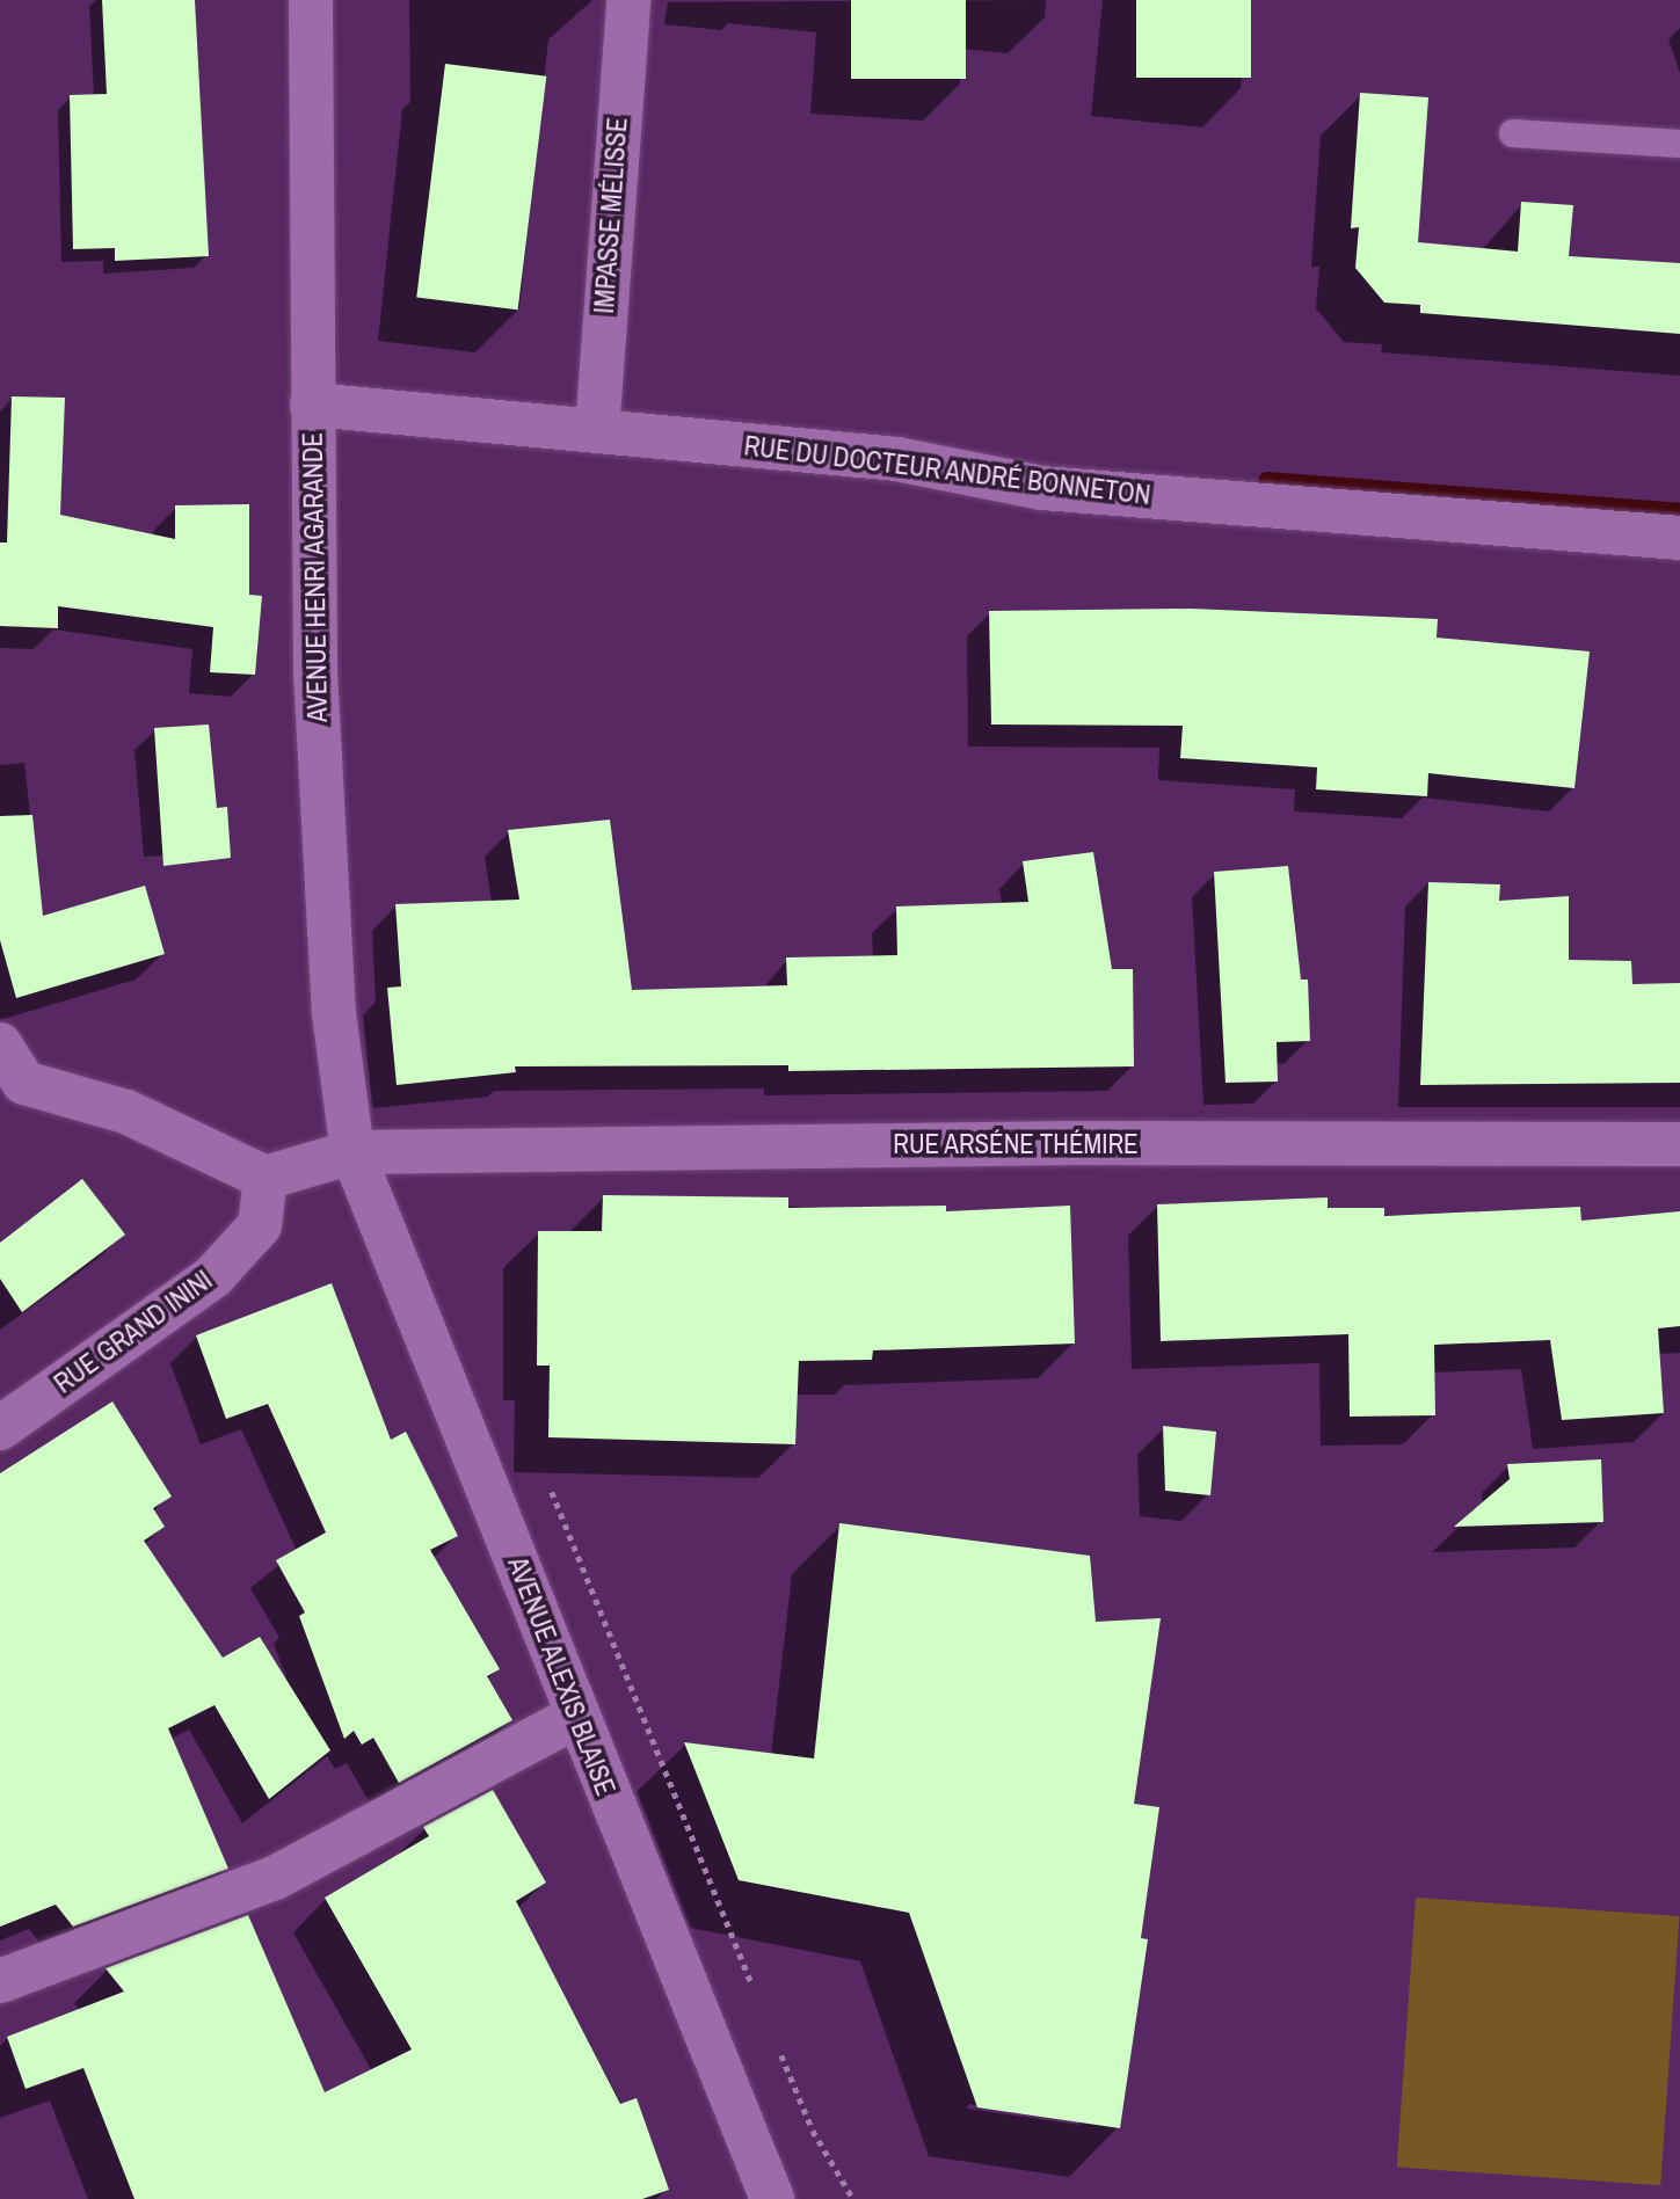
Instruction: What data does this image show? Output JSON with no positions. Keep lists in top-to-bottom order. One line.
{"streets":{"street":["IMPASSE MÉLISSE","RUE DU DOCTEUR ANDRÉ BONNETON","AVENUE HENRI AGARANDE","RUE ARSÉNE THÉMIRE","RUE GRAND ININI","AVENUE ALEXIS BLAISE"]},"crossings":[["IMPASSE MÉLISSE","RUE DU DOCTEUR ANDRÉ BONNETON"],["RUE DU DOCTEUR ANDRÉ BONNETON","AVENUE HENRI AGARANDE"],["AVENUE HENRI AGARANDE","RUE ARSÉNE THÉMIRE"],["AVENUE HENRI AGARANDE","AVENUE ALEXIS BLAISE"],["RUE ARSÉNE THÉMIRE","RUE GRAND ININI"],["RUE ARSÉNE THÉMIRE","AVENUE ALEXIS BLAISE"]]}
